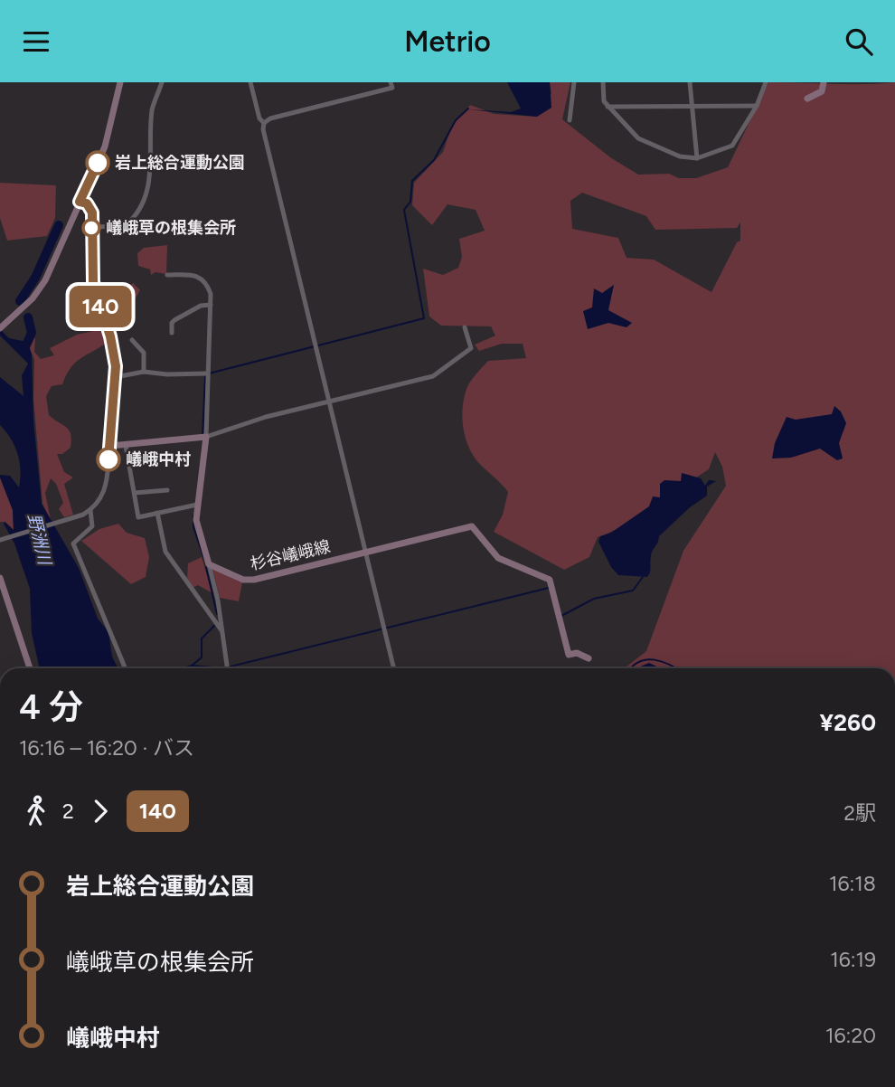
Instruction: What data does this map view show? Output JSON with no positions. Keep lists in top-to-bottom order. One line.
{"streets":{"main road":["杉谷嶬峨線"]},"water":["野洲川"],"places":["岩上総合運動公園","嶬峨草の根集会所","嶬峨中村"],"lines":["bus line 140"],"page":{"header":"Metrio","on_map":"140","heading":["4 分","16:16 – 16:20 · バス","¥260"],"legs":["2","140","2駅"],"list":[{"name":"岩上総合運動公園","value":"16:18"},{"name":"嶬峨草の根集会所","value":"16:19"},{"name":"嶬峨中村","value":"16:20"}]}}
